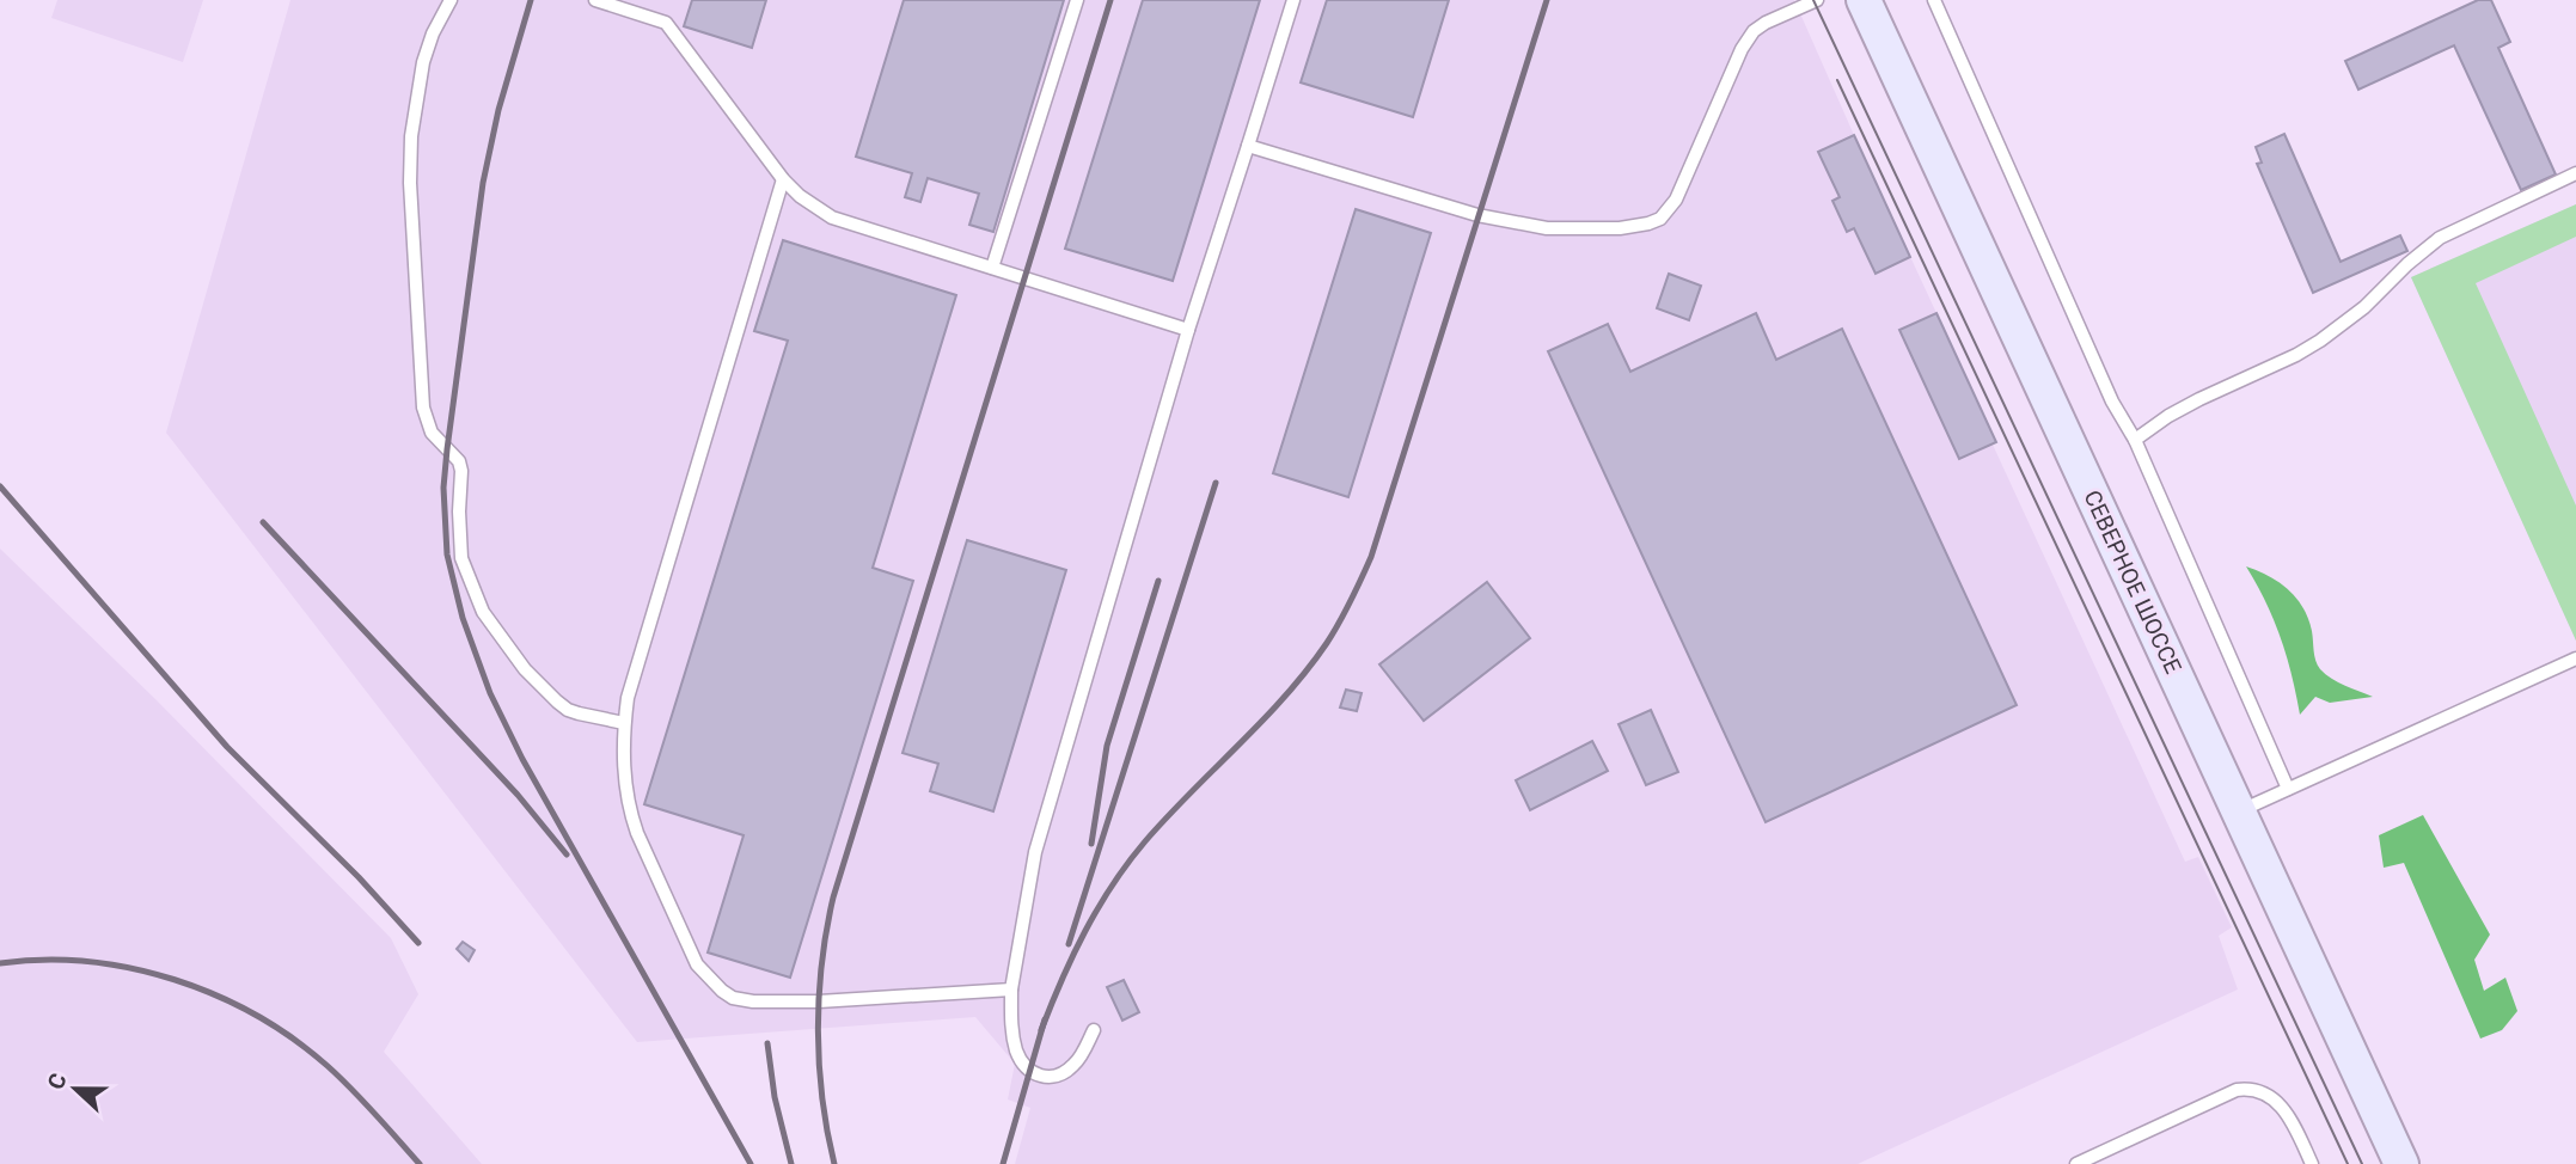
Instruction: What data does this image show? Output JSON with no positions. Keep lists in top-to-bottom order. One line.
{"streets":{"main road":["СЕВЕРНОЕ ШОССЕ"]},"north":"left"}
